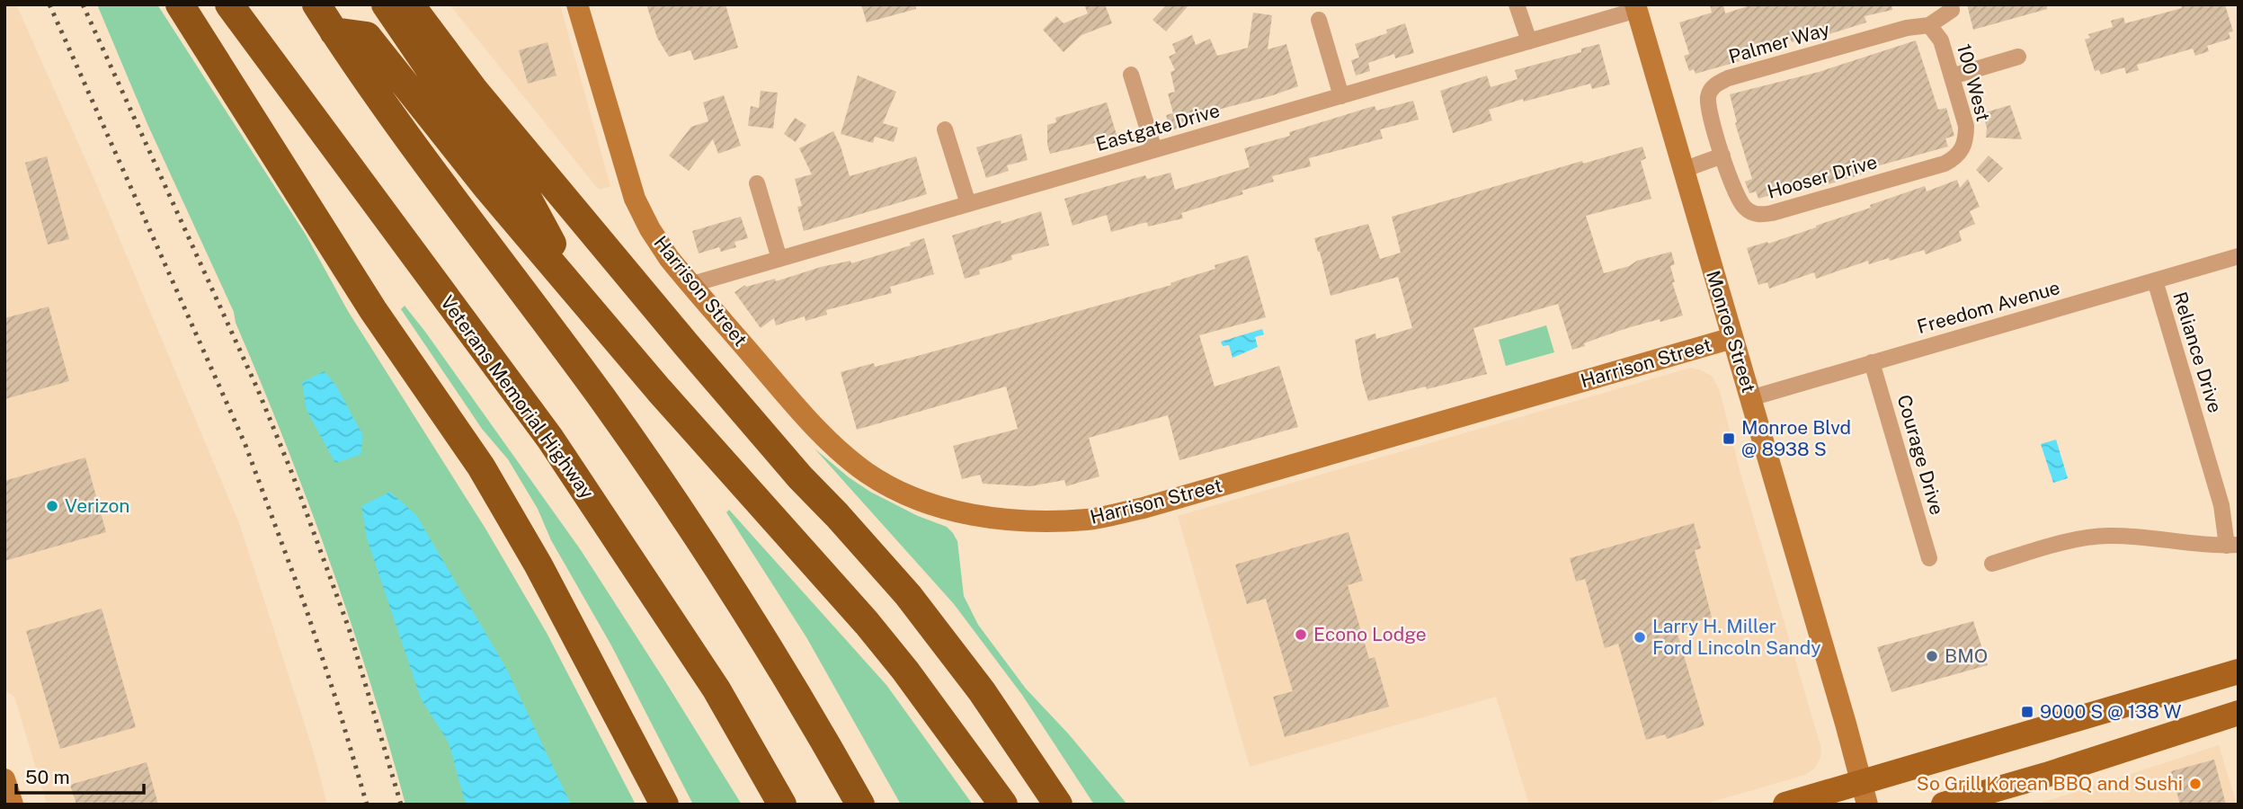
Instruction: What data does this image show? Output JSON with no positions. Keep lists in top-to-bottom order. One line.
{"streets":{"highway":["Veterans Memorial Highway"],"street":["Palmer Way","100 West","Eastgate Drive","Hooser Drive","Harrison Street","Freedom Avenue","Monroe Street","Reliance Drive","Courage Drive"]},"crossings":[["Palmer Way","100 West"],["Palmer Way","Hooser Drive"],["100 West","Hooser Drive"],["Eastgate Drive","Harrison Street"],["Eastgate Drive","Monroe Street"],["Harrison Street","Monroe Street"],["Freedom Avenue","Monroe Street"],["Freedom Avenue","Reliance Drive"],["Freedom Avenue","Courage Drive"]],"places":{"transit":["Monroe Blvd @ 8938 S","9000 S @ 138 W"],"other":["Verizon","Econo Lodge","Larry H. Miller Ford Lincoln Sandy","BMO","So Grill Korean BBQ and Sushi"]},"scale_bar":"50 m"}
